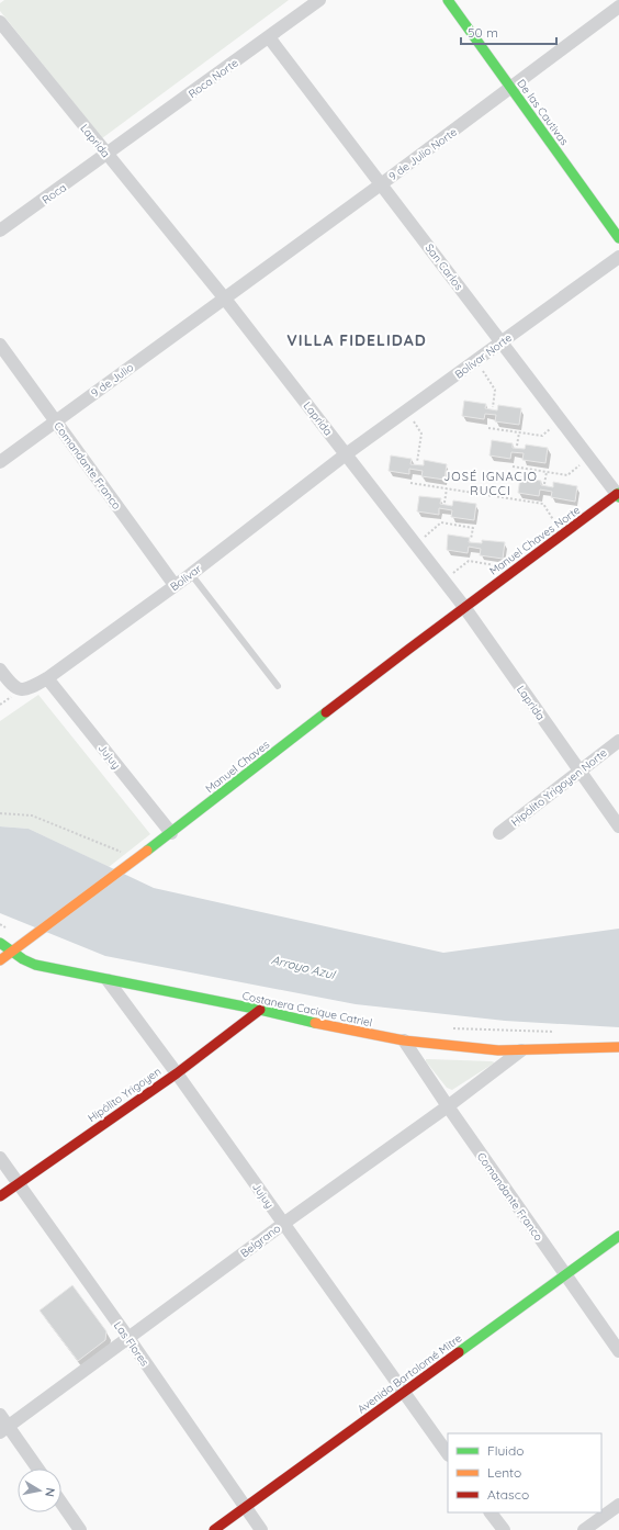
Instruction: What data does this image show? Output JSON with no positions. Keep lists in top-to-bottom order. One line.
{"streets":{"main road":["De las Cautivas","Manuel Chaves Norte","Manuel Chaves","Costanera Cacique Catriel","Hipólito Yrigoyen","Avenida Bartolomé Mitre"],"street":["Roca Norte","Laprida","9 de Julio Norte","Roca","San Carlos","Bolívar Norte","9 de Julio","Comandante Franco","Bolívar","Jujuy","Hipólito Yrigoyen Norte","Belgrano","Las Flores"]},"crossings":[["Roca Norte","Laprida"],["Roca Norte","Roca"],["Roca Norte","San Carlos"],["De las Cautivas","9 de Julio Norte"],["Laprida","9 de Julio Norte"],["Laprida","Roca"],["Laprida","Bolívar Norte"],["Laprida","9 de Julio"],["Laprida","Manuel Chaves Norte"],["Laprida","Bolívar"],["Laprida","Manuel Chaves"],["Laprida","Hipólito Yrigoyen Norte"],["9 de Julio Norte","San Carlos"],["9 de Julio Norte","9 de Julio"],["San Carlos","Bolívar Norte"],["San Carlos","Manuel Chaves Norte"],["Bolívar Norte","Bolívar"],["9 de Julio","Comandante Franco"],["Comandante Franco","Bolívar"],["Comandante Franco","Costanera Cacique Catriel"],["Comandante Franco","Belgrano"],["Comandante Franco","Avenida Bartolomé Mitre"],["Manuel Chaves Norte","Manuel Chaves"],["Bolívar","Jujuy"],["Jujuy","Manuel Chaves"],["Jujuy","Costanera Cacique Catriel"],["Jujuy","Hipólito Yrigoyen"],["Jujuy","Belgrano"],["Jujuy","Avenida Bartolomé Mitre"],["Manuel Chaves","Costanera Cacique Catriel"],["Costanera Cacique Catriel","Hipólito Yrigoyen"],["Costanera Cacique Catriel","Belgrano"],["Hipólito Yrigoyen","Las Flores"],["Belgrano","Las Flores"],["Las Flores","Avenida Bartolomé Mitre"]],"districts":["VILLA FIDELIDAD","JOSÉ IGNACIO RUCCI"],"water":["Arroyo Azul"],"legend":["Fluido","Lento","Atasco"],"scale_bar":"50 m","north":"right"}
